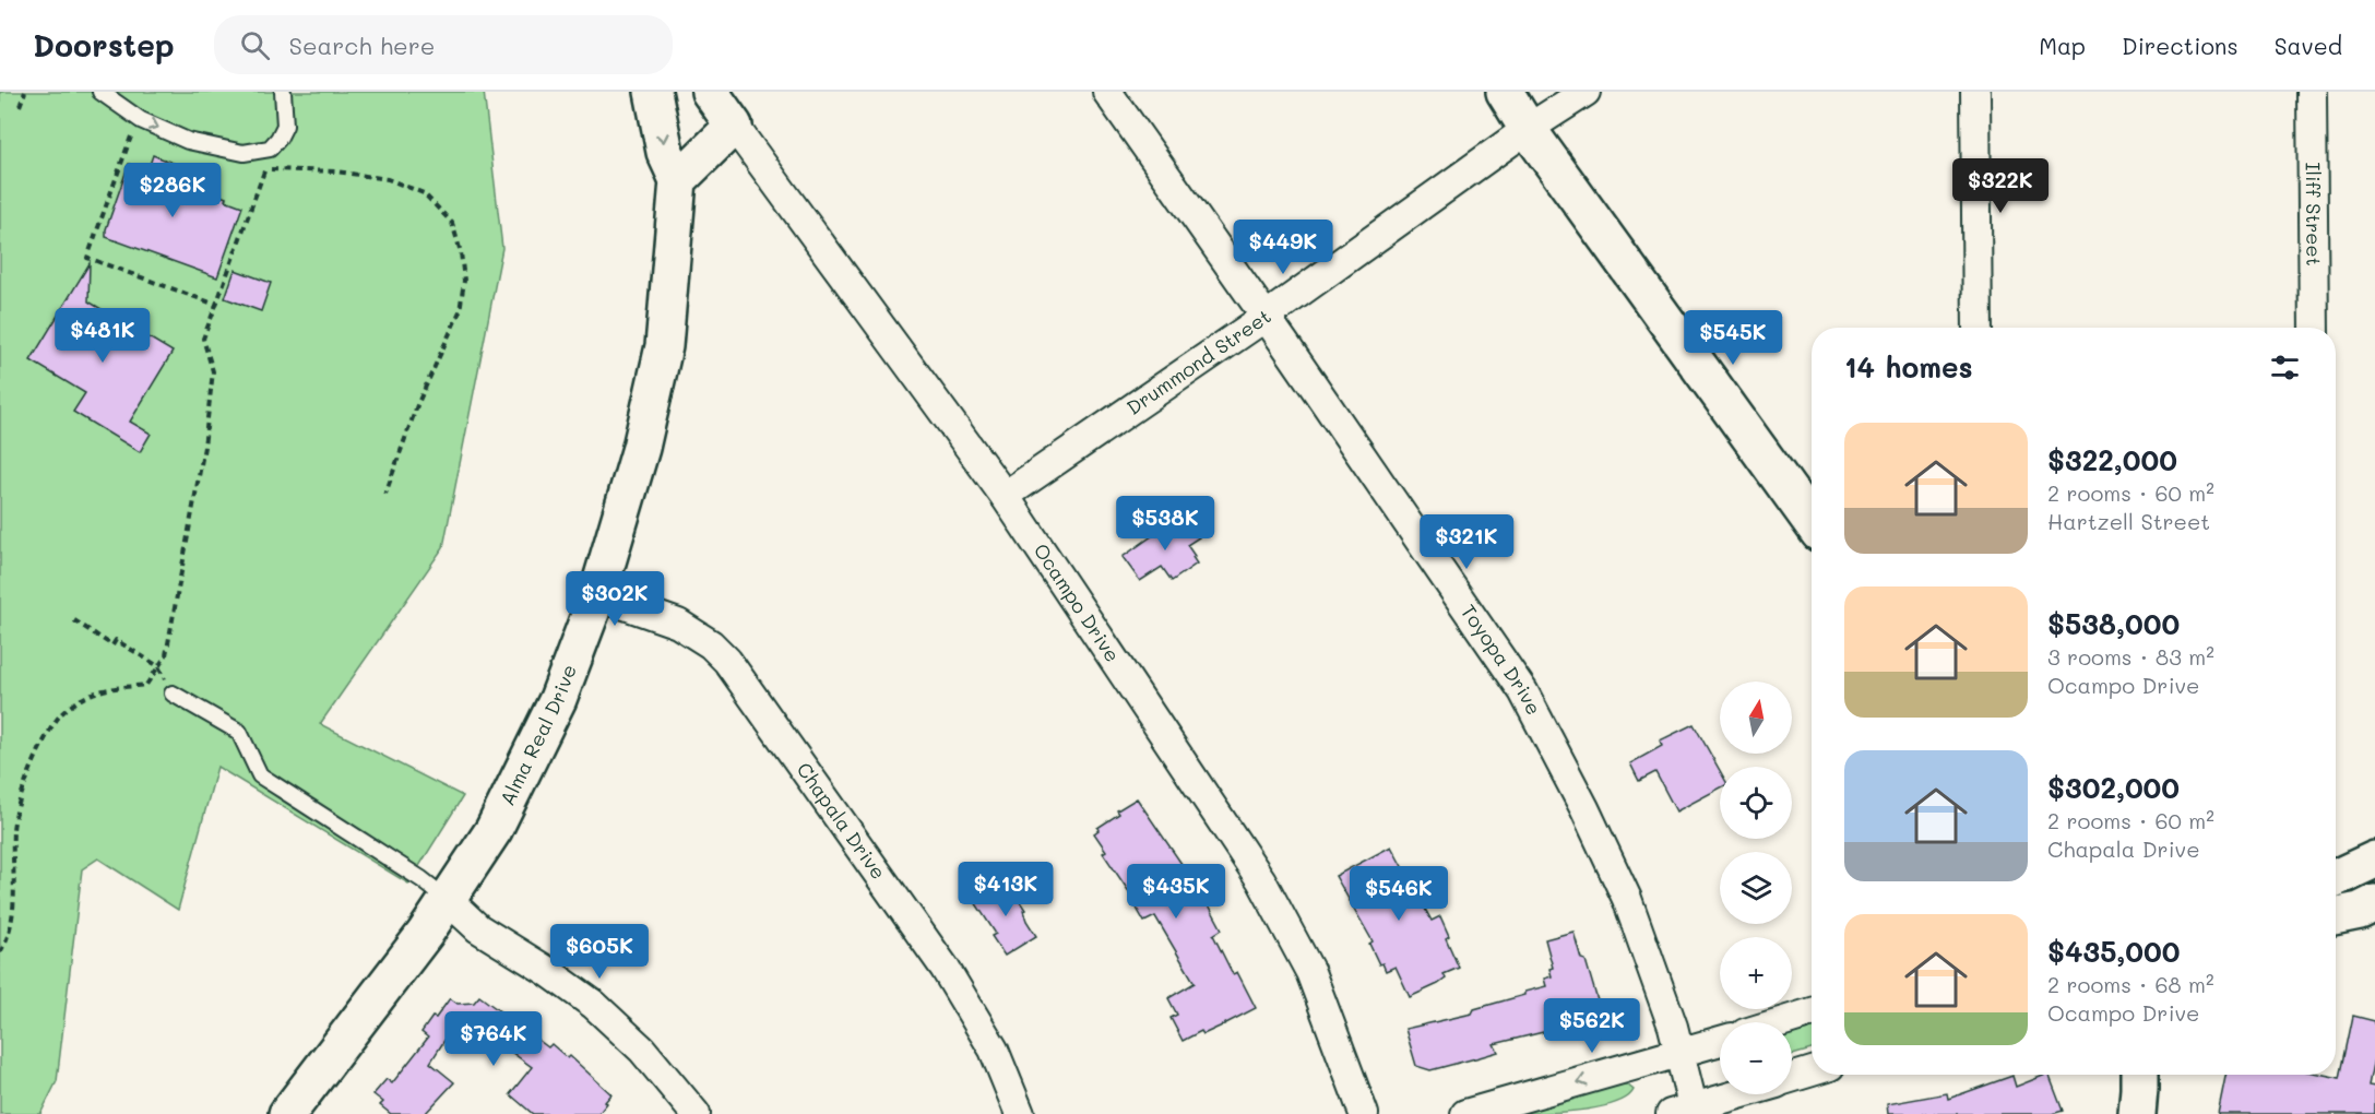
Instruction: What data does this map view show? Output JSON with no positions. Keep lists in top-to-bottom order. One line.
{"streets":{"street":["Iliff Street","Drummond Street","Ocampo Drive","Toyopa Drive","Alma Real Drive","Chapala Drive"]},"crossings":[["Drummond Street","Ocampo Drive"],["Drummond Street","Toyopa Drive"],["Alma Real Drive","Chapala Drive"]],"north":"top","page":{"header":"Doorstep","search":"Search here","nav":["Map","Directions","Saved"],"price":["$322K","$286K","$449K","$481K","$545K","$538K","$321K","$302K","$413K","$435K","$546K","$605K","$562K","$764K"],"heading":"14 homes","list":[{"name":"$322,000","note":"2 rooms · 60 m² · Hartzell Street"},{"name":"$538,000","note":"3 rooms · 83 m² · Ocampo Drive"},{"name":"$302,000","note":"2 rooms · 60 m² · Chapala Drive"},{"name":"$435,000","note":"2 rooms · 68 m² · Ocampo Drive"}],"map_buttons":["+","−"]}}
